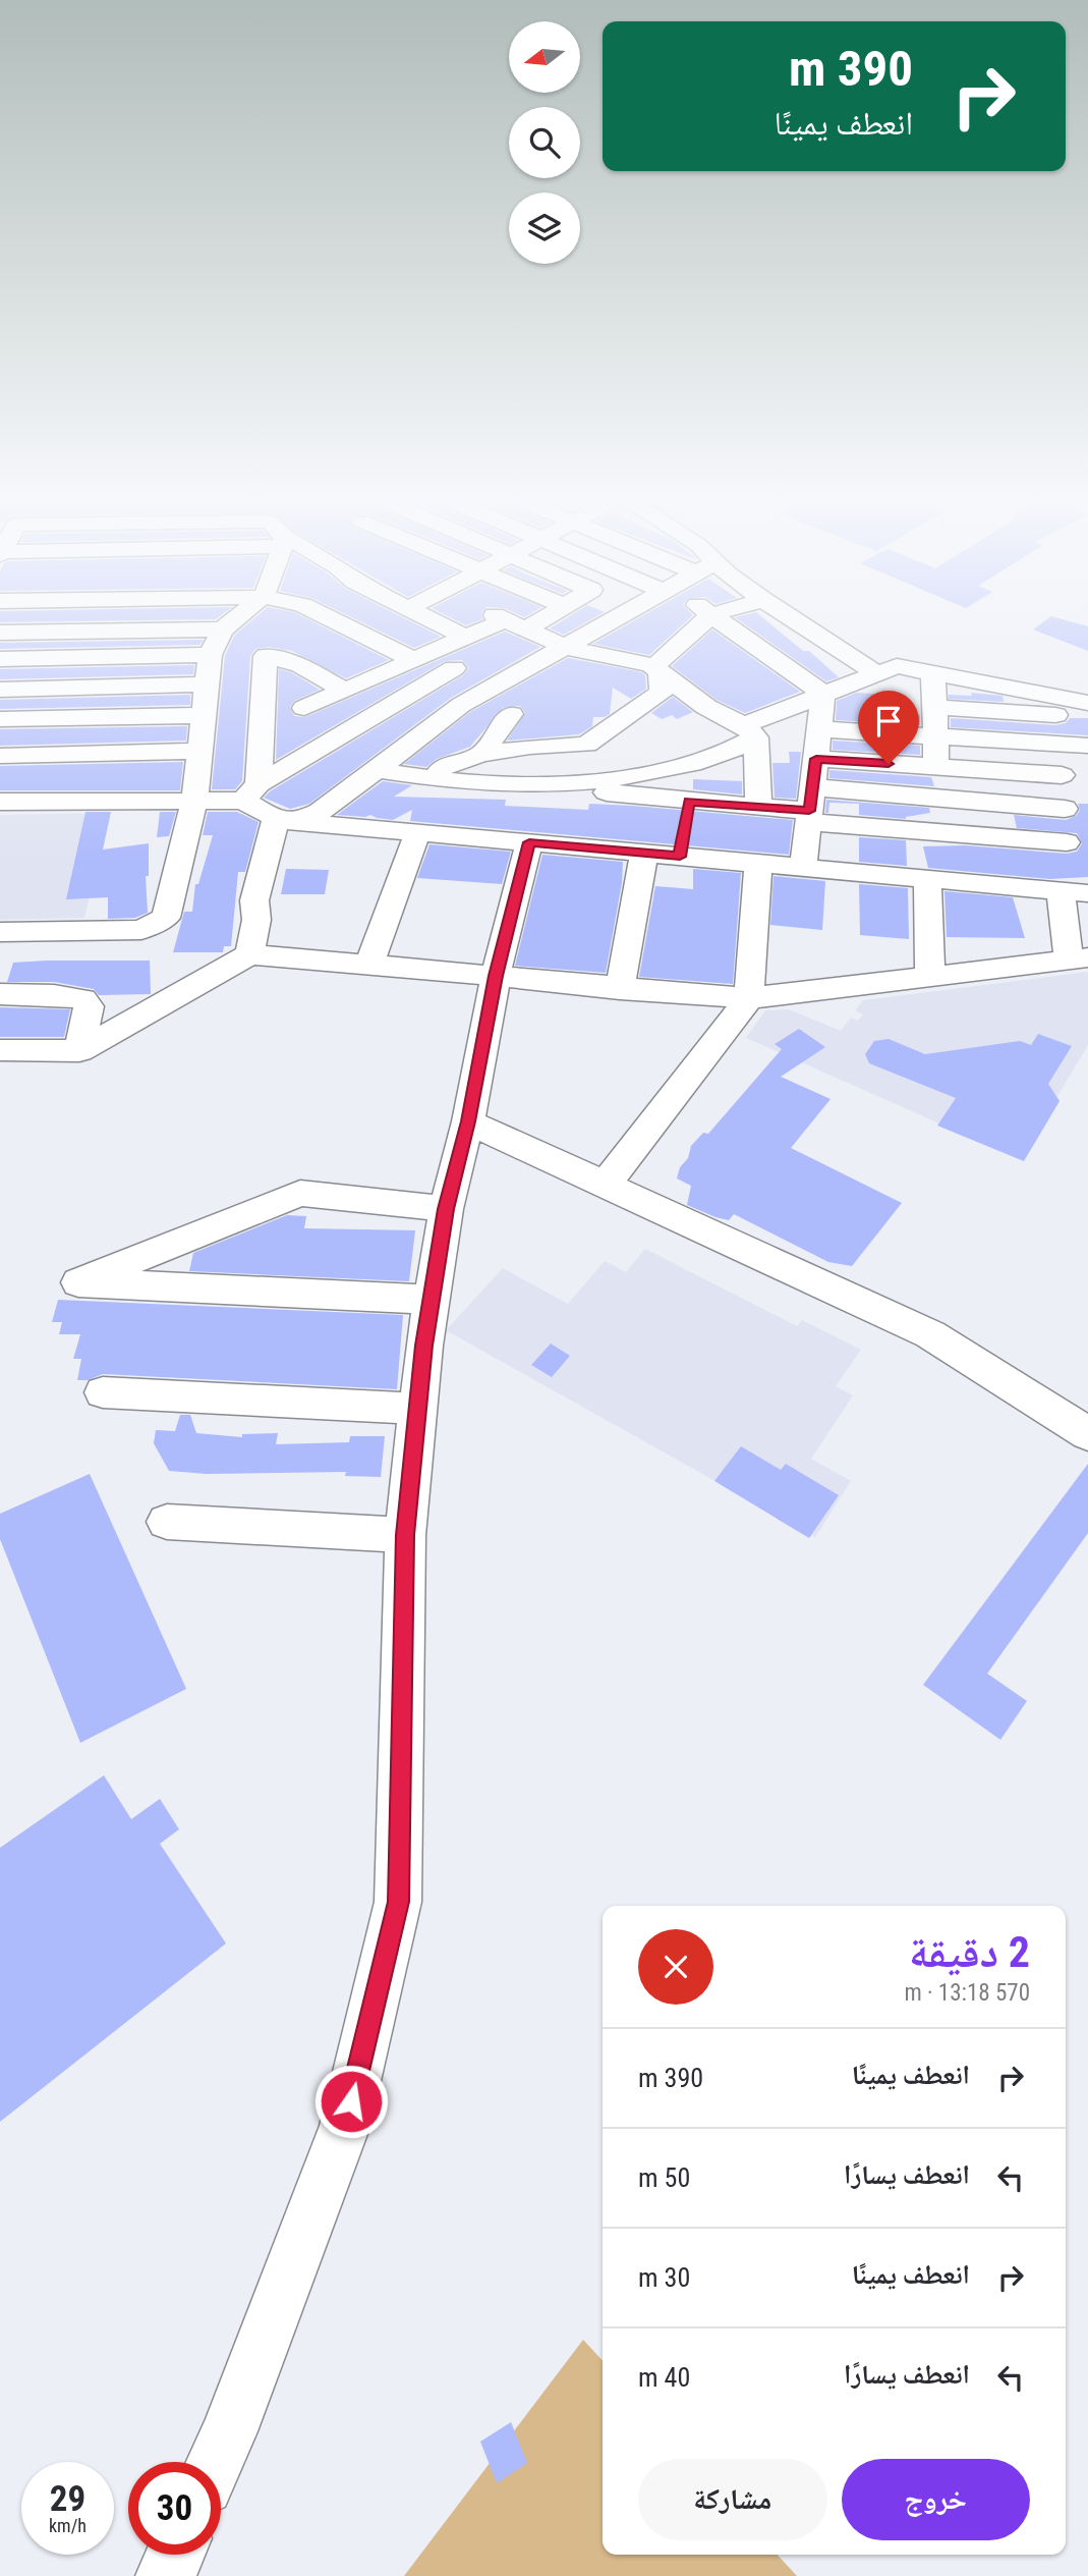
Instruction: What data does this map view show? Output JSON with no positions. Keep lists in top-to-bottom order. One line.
{"north":"left","page":{"turn":["390 m","انعطف يمينًا"],"heading":["2 دقيقة","570 m · 13:18"],"list":[{"name":"انعطف يمينًا","value":"390 m"},{"name":"انعطف يسارًا","value":"50 m"},{"name":"انعطف يمينًا","value":"30 m"},{"name":"انعطف يسارًا","value":"40 m"}],"buttons":["خروج","مشاركة"],"speed":"29 km/h","limit":"30"}}
